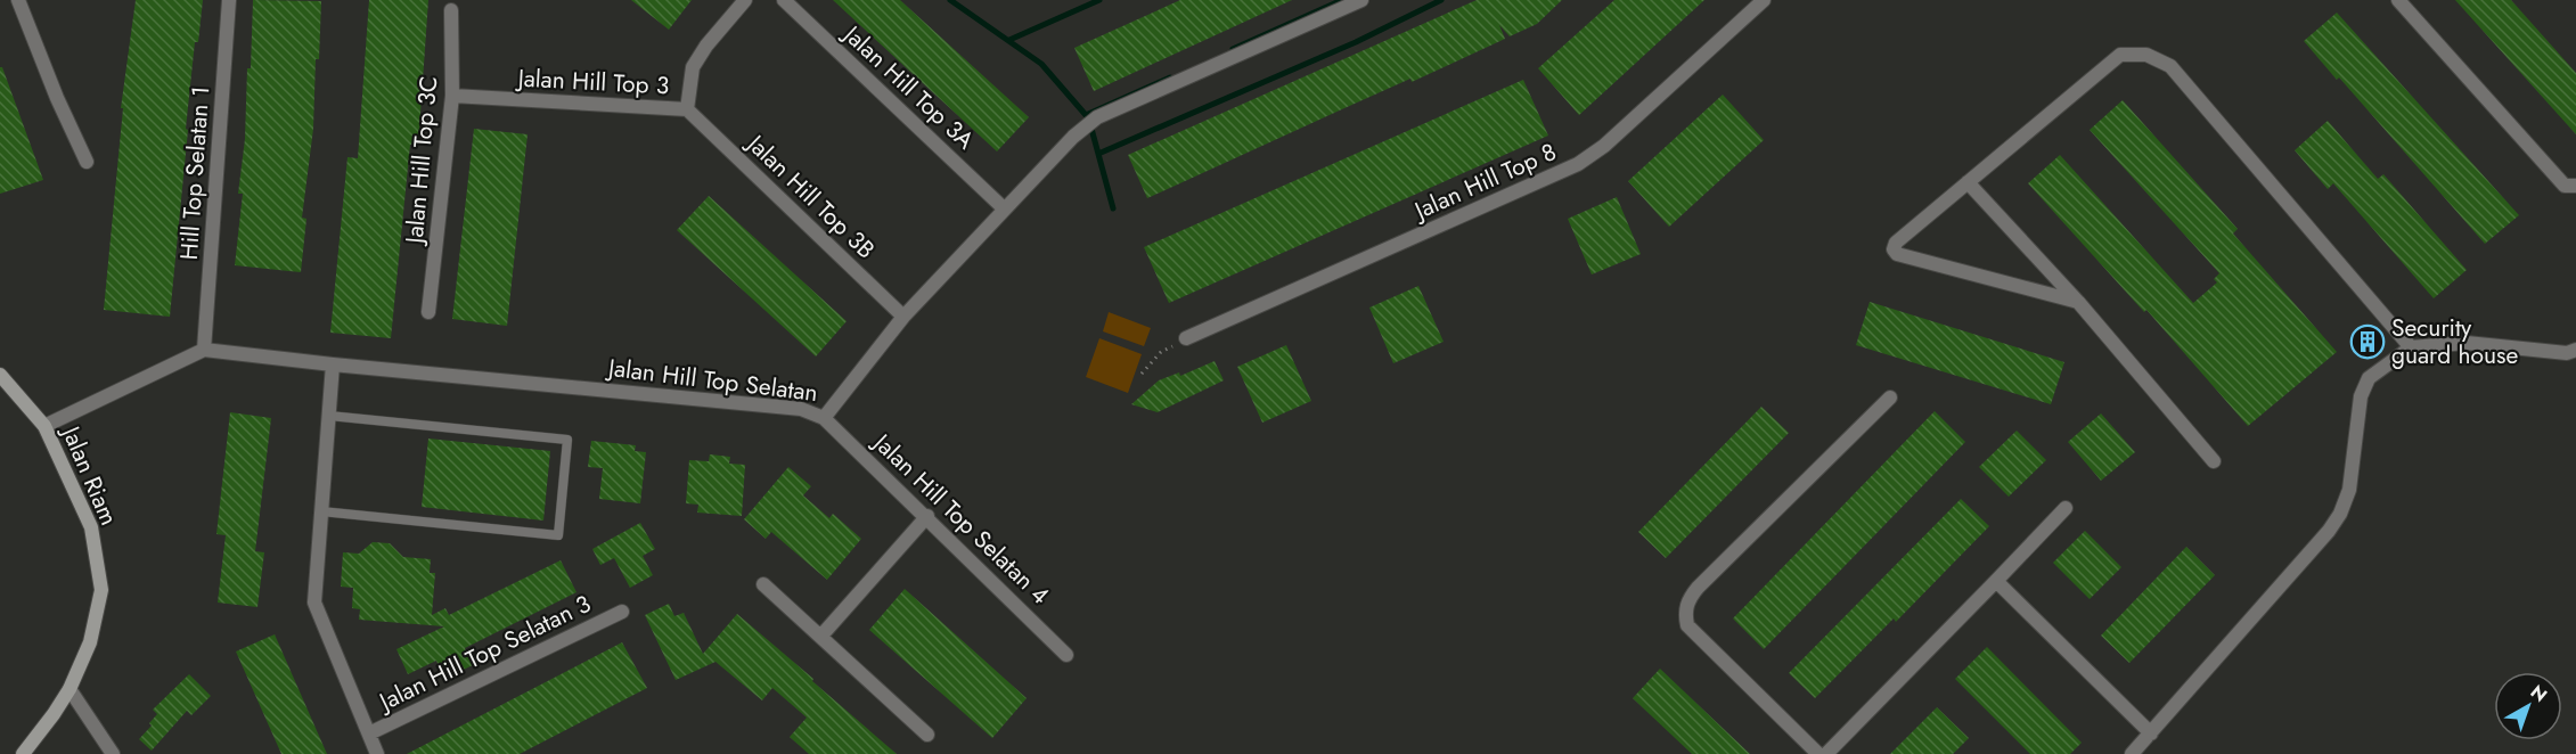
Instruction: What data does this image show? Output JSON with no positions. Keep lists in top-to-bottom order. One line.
{"streets":{"main road":["Jalan Riam"],"street":["Jalan Hill Top 3","Jalan Hill Top 3A","Jalan Hill Top 3C","Hill Top Selatan 1","Jalan Hill Top 8","Jalan Hill Top 3B","Jalan Hill Top Selatan","Jalan Hill Top Selatan 4","Jalan Hill Top Selatan 3"]},"crossings":[["Jalan Hill Top 3","Jalan Hill Top 3C"],["Jalan Hill Top 3","Jalan Hill Top 3B"],["Jalan Hill Top 3A","Jalan Hill Top Selatan"],["Hill Top Selatan 1","Jalan Hill Top Selatan"],["Jalan Hill Top 3B","Jalan Hill Top Selatan"],["Jalan Hill Top Selatan","Jalan Hill Top Selatan 4"]],"places":{"building":["Security guard house"]},"north":"top right"}
